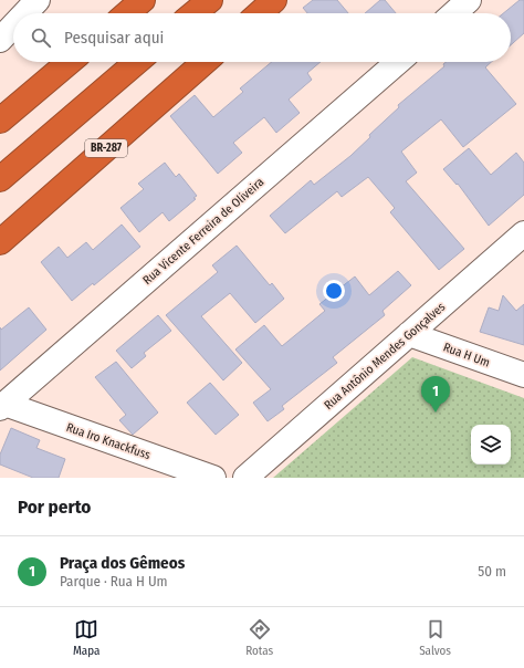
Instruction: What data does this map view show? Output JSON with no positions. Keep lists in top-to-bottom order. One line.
{"streets":{"highway":["BR-287"],"street":["Rua Vicente Ferreira de Oliveira","Rua H Um","Rua Antônio Mendes Gonçalves","Rua Iro Knackfuss"]},"crossings":[["Rua Vicente Ferreira de Oliveira","Rua Iro Knackfuss"],["Rua H Um","Rua Antônio Mendes Gonçalves"]],"page":{"search":"Pesquisar aqui","pins":"1","heading":"Por perto","list":[{"mark":"1","name":"Praça dos Gêmeos","note":"Parque · Rua H Um","value":"50 m"}],"nav":["Mapa","Rotas","Salvos"]}}
